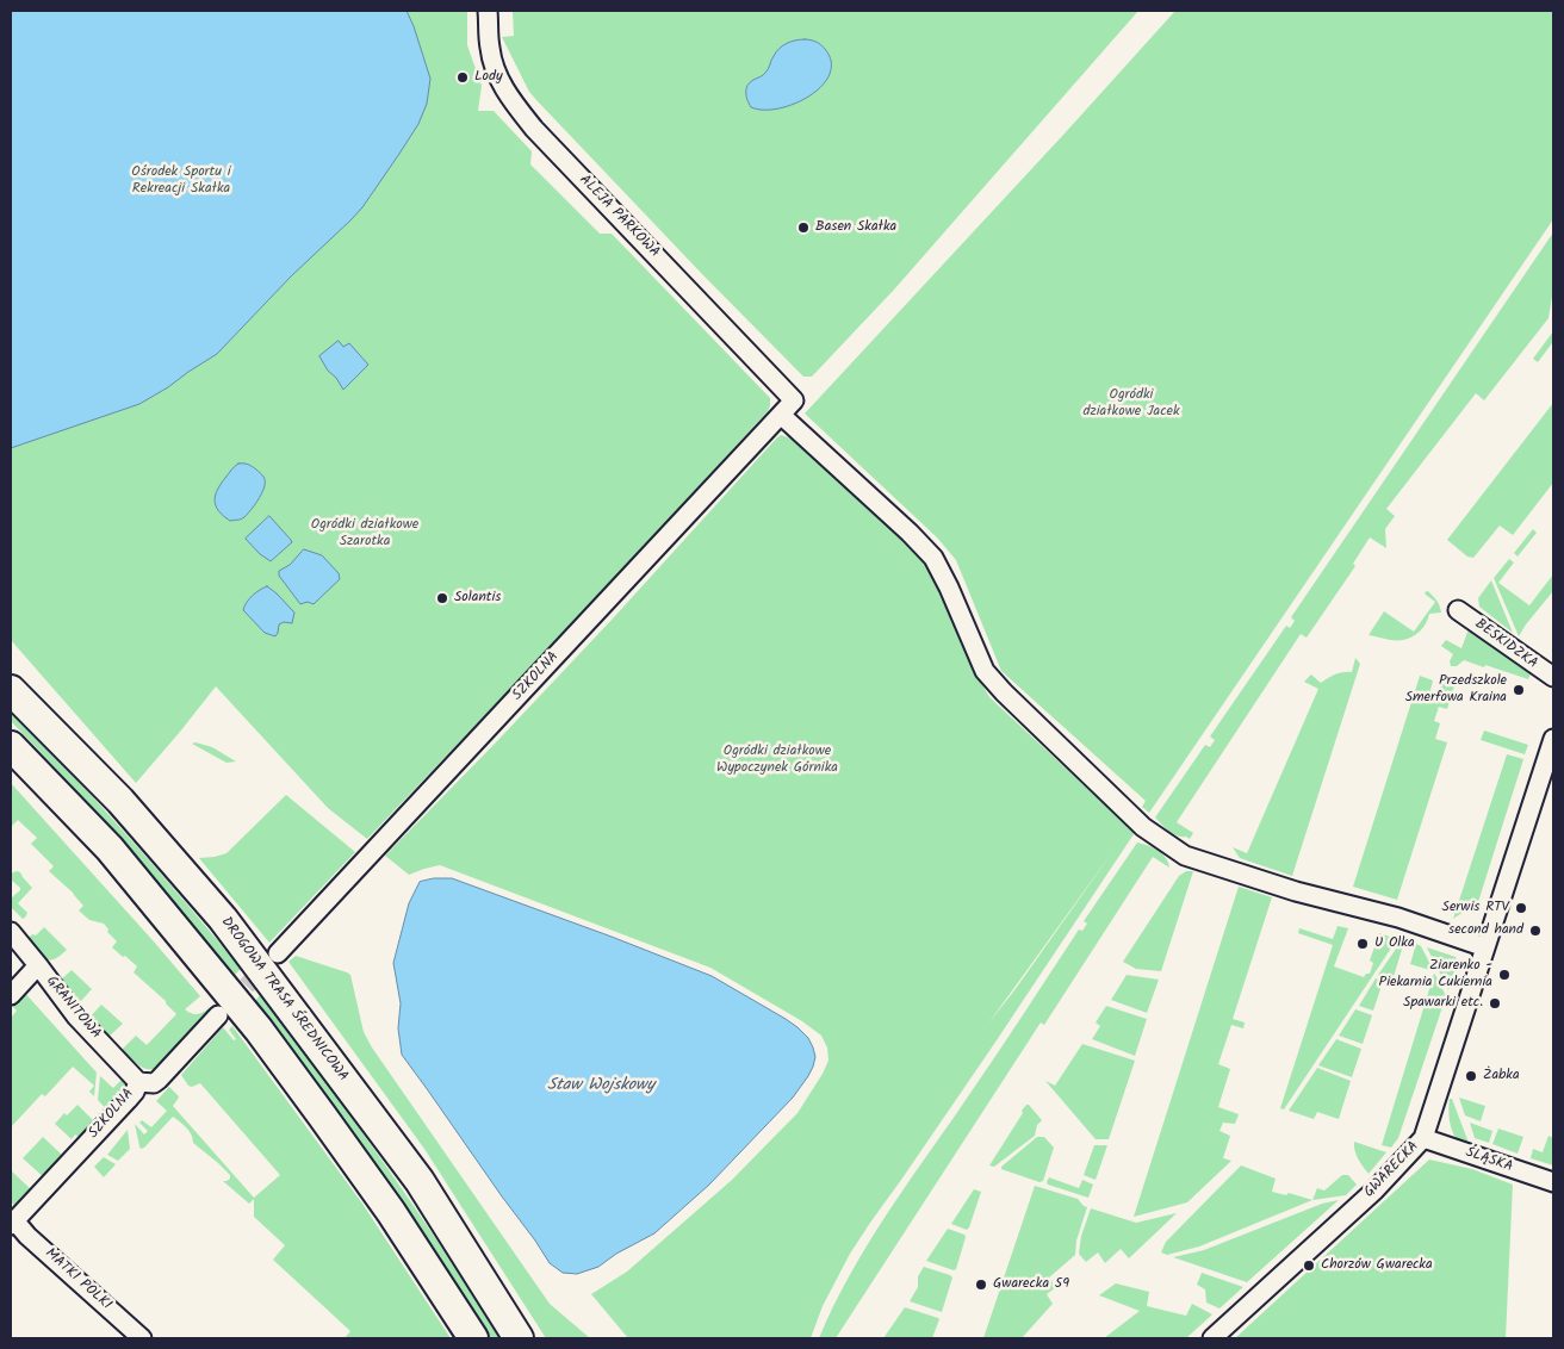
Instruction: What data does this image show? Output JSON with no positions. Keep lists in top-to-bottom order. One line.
{"streets":{"main road":["DROGOWA TRASA ŚREDNICOWA"],"street":["ALEJA PARKOWA","BESKIDZKA","SZKOLNA","GRANITOWA","ŚLĄSKA","GWARECKA","MATKI POLKI"]},"crossings":[["ALEJA PARKOWA","SZKOLNA"],["SZKOLNA","GRANITOWA"],["SZKOLNA","MATKI POLKI"],["ŚLĄSKA","GWARECKA"]],"water":["Staw Wojskowy"],"parks":["Ośrodek Sportu i Rekreacji Skałka","Ogródki działkowe Jacek","Ogródki działkowe Szarotka","Ogródki działkowe Wypoczynek Górnika"],"places":["Lody","Basen Skałka","Solantis","Przedszkole Smerfowa Kraina","Serwis RTV","second hand","U Olka","Ziarenko - Piekarnia Cukiernia","Spawarki etc.","Żabka","Chorzów Gwarecka","Gwarecka 59"]}
